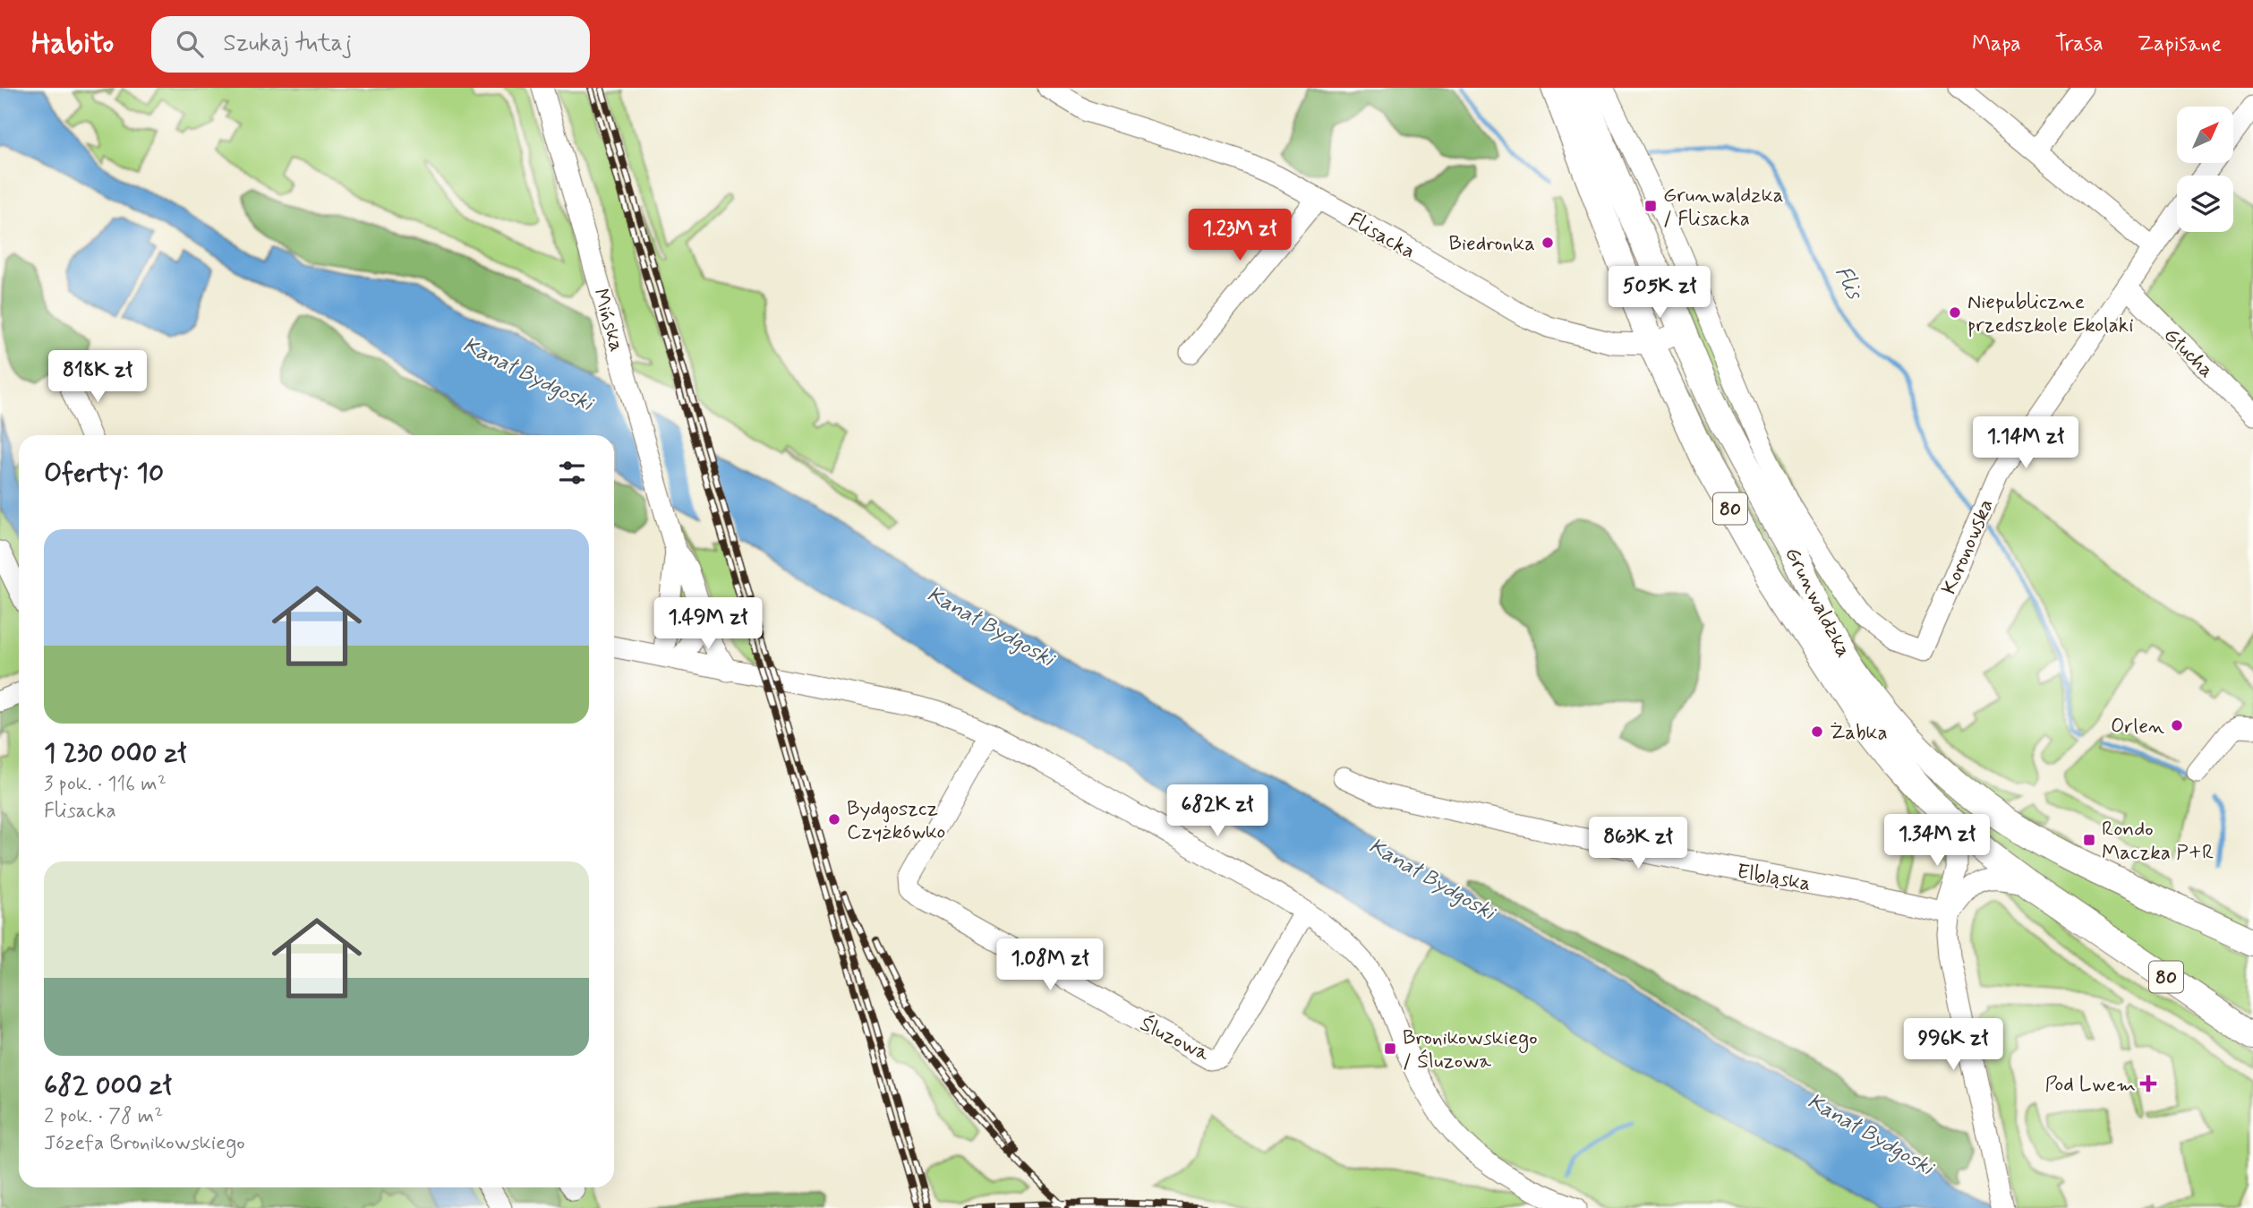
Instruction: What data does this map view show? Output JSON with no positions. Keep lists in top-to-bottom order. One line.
{"streets":{"main road":["80","Grunwaldzka"],"street":["Flisacka","Mińska","Głucha","Koronowska","Elbląska","Śluzowa"]},"crossings":[["Flisacka","Grunwaldzka"],["Głucha","Koronowska"],["Grunwaldzka","Elbląska"]],"water":["Flis","Kanał Bydgoski"],"places":{"transit":["Grunwaldzka / Flisacka","Rondo Maczka P+R","Bronikowskiego / Śluzowa"],"other":["Biedronka","Niepubliczne przedszkole Ekolaki","Orlen","Żabka","Bydgoszcz Czyżkówko"],"health":["Pod Lwem"]},"north":"top right","page":{"header":"Habito","search":"Szukaj tutaj","nav":["Mapa","Trasa","Zapisane"],"price":["1.23M zł","505K zł","818K zł","1.14M zł","1.49M zł","682K zł","1.34M zł","863K zł","1.08M zł","996K zł"],"heading":"Oferty: 10","list":[{"name":"1 230 000 zł","note":"3 pok. · 116 m² · Flisacka"},{"name":"682 000 zł","note":"2 pok. · 78 m² · Józefa Bronikowskiego"}]}}
